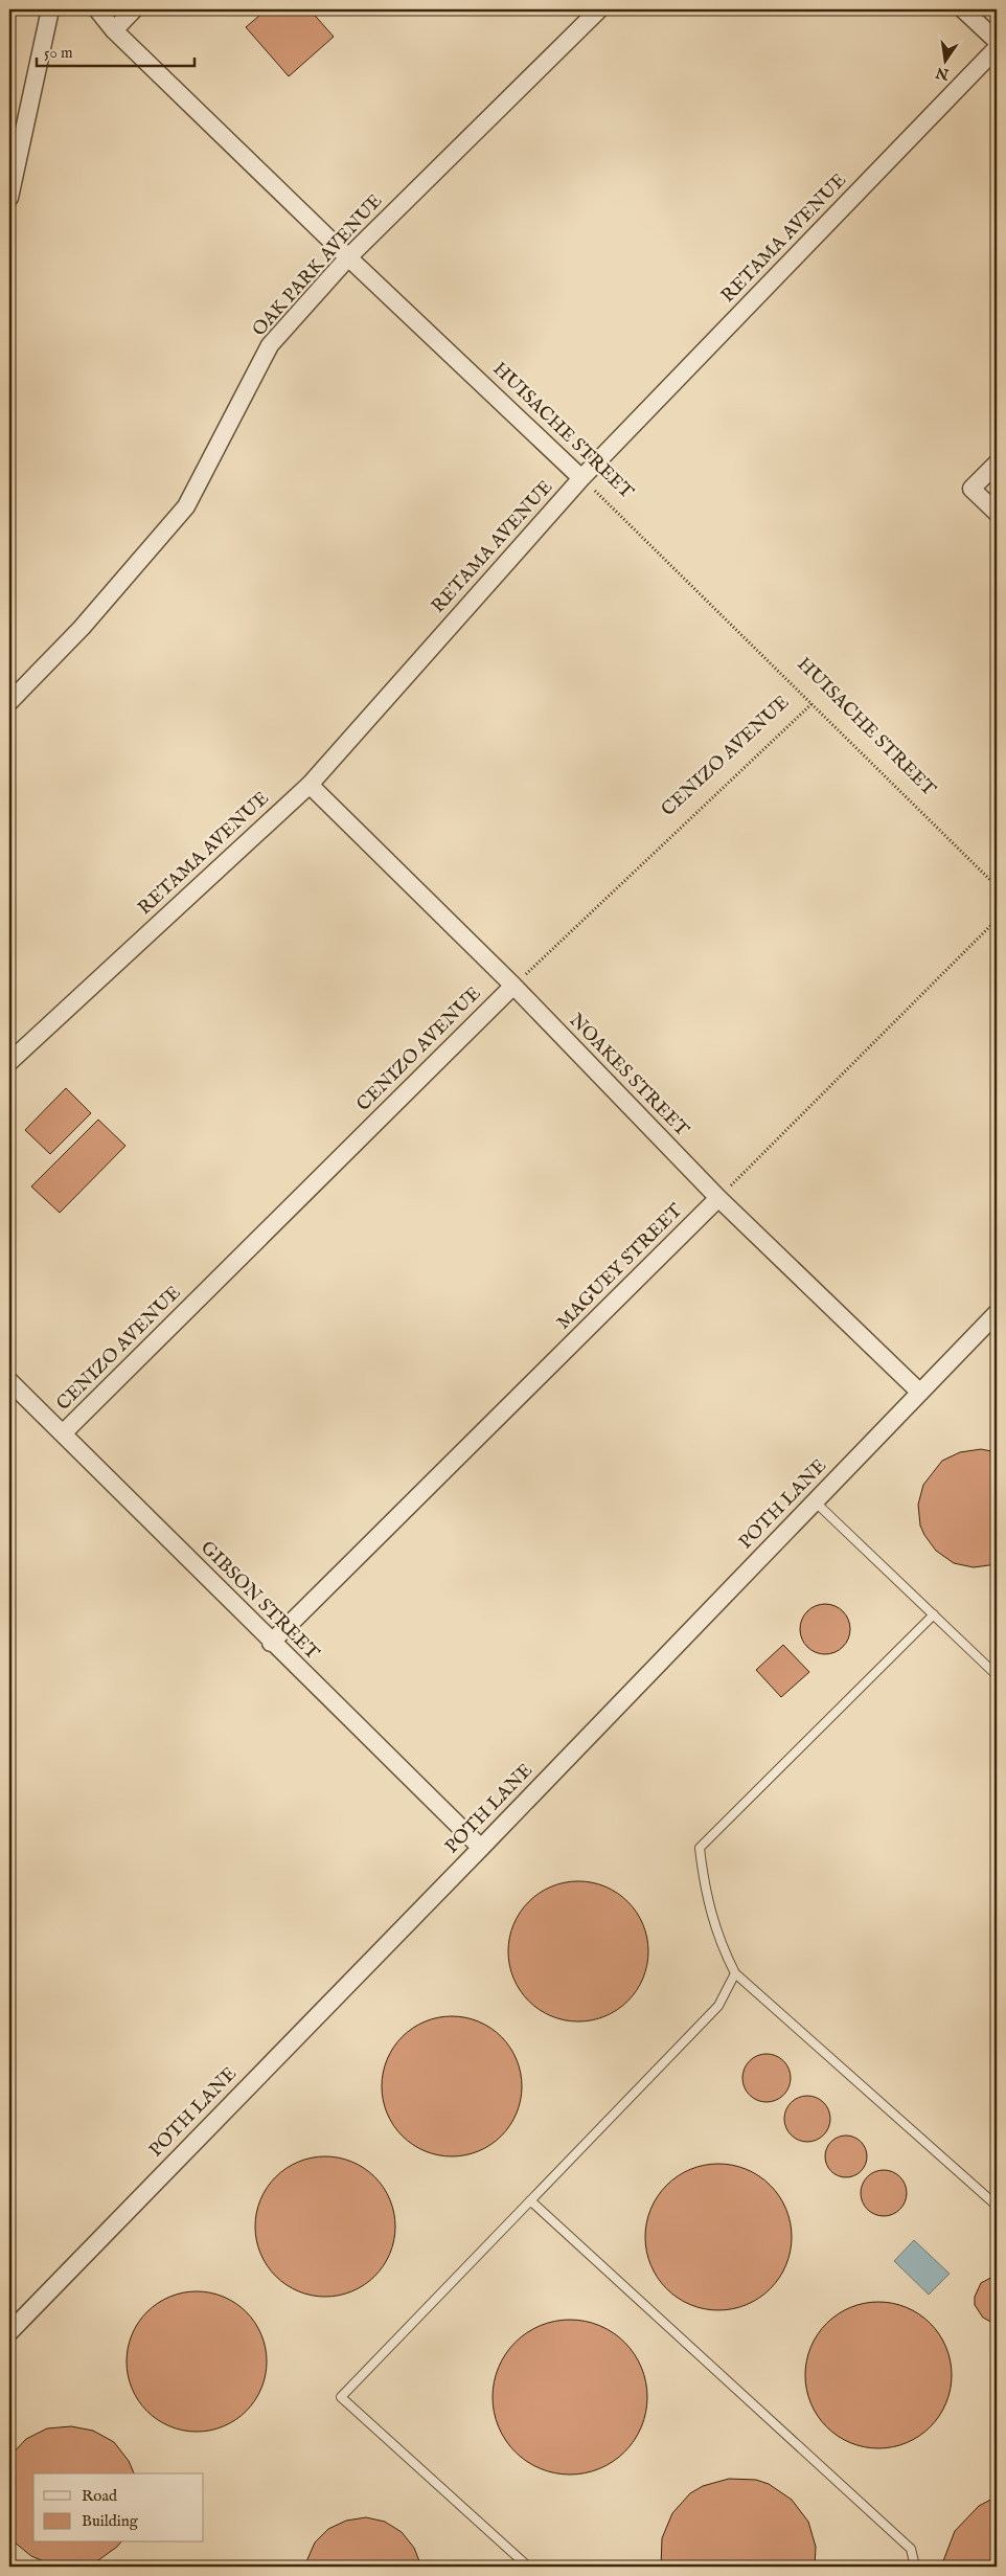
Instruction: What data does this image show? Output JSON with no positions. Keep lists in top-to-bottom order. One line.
{"streets":{"street":["RETAMA AVENUE","OAK PARK AVENUE","HUISACHE STREET","CENIZO AVENUE","NOAKES STREET","MAGUEY STREET","POTH LANE","GIBSON STREET"]},"crossings":[["RETAMA AVENUE","HUISACHE STREET"],["RETAMA AVENUE","NOAKES STREET"],["OAK PARK AVENUE","HUISACHE STREET"],["HUISACHE STREET","CENIZO AVENUE"],["CENIZO AVENUE","NOAKES STREET"],["CENIZO AVENUE","GIBSON STREET"],["NOAKES STREET","MAGUEY STREET"],["NOAKES STREET","POTH LANE"],["MAGUEY STREET","GIBSON STREET"],["POTH LANE","GIBSON STREET"]],"legend":["Road","Building"],"scale_bar":"50 m","north":"bottom"}
